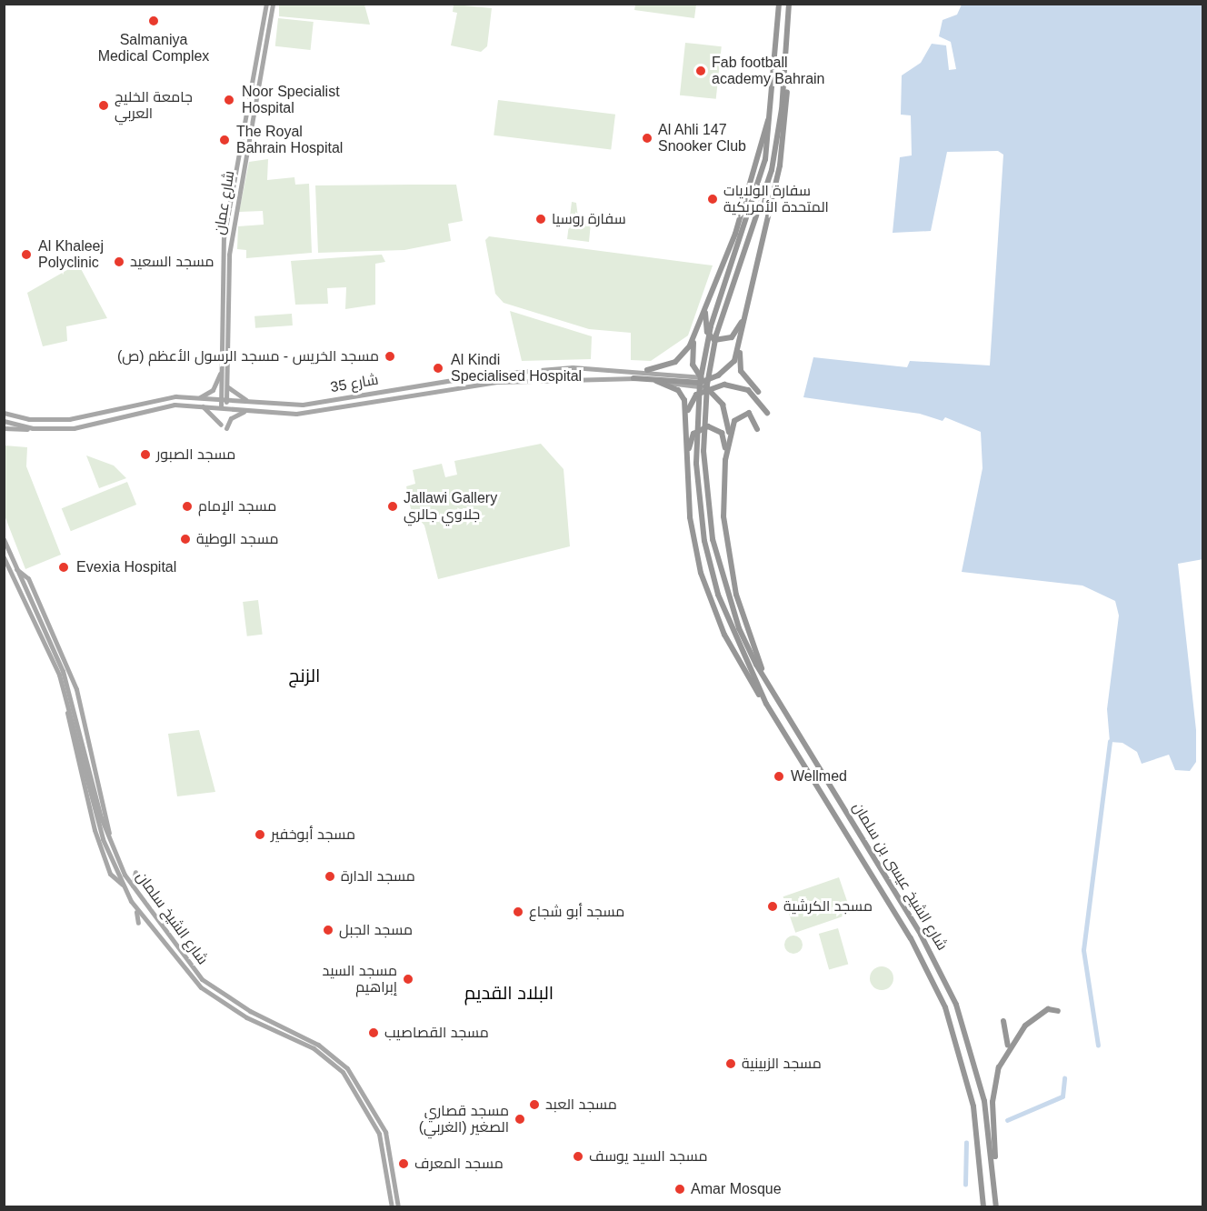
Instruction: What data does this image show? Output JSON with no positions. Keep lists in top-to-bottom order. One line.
{"streets":{"highway":["شارع الشيخ عيسى بن سلمان"],"main road":["شارع عمان","شارع 35","شارع الشيخ سلمان"]},"crossings":[["شارع عمان","شارع 35"]],"districts":["الزنج","البلاد القديم"],"places":["Salmaniya Medical Complex","Fab football academy Bahrain","Noor Specialist Hospital","جامعة الخليج العربي","Al Ahli 147 Snooker Club","The Royal Bahrain Hospital","سفارة الولايات المتحدة الأمريكية","سفارة روسيا","Al Khaleej Polyclinic","مسجد السعيد","مسجد الخريس - مسجد الرسول الأعظم (ص)","Al Kindi Specialised Hospital","مسجد الصبور","مسجد الإمام","Jallawi Gallery جلاوي جالري","مسجد الوطية","Evexia Hospital","Wellmed","مسجد أبوخفير","مسجد الدارة","مسجد الكرشية","مسجد أبو شجاع","مسجد الجبل","مسجد السيد إبراهيم","مسجد القصاصيب","مسجد الزبينية","مسجد العبد","مسجد قصاري الصغير (الغربي)","مسجد السيد يوسف","مسجد المعرف","Amar Mosque"]}
